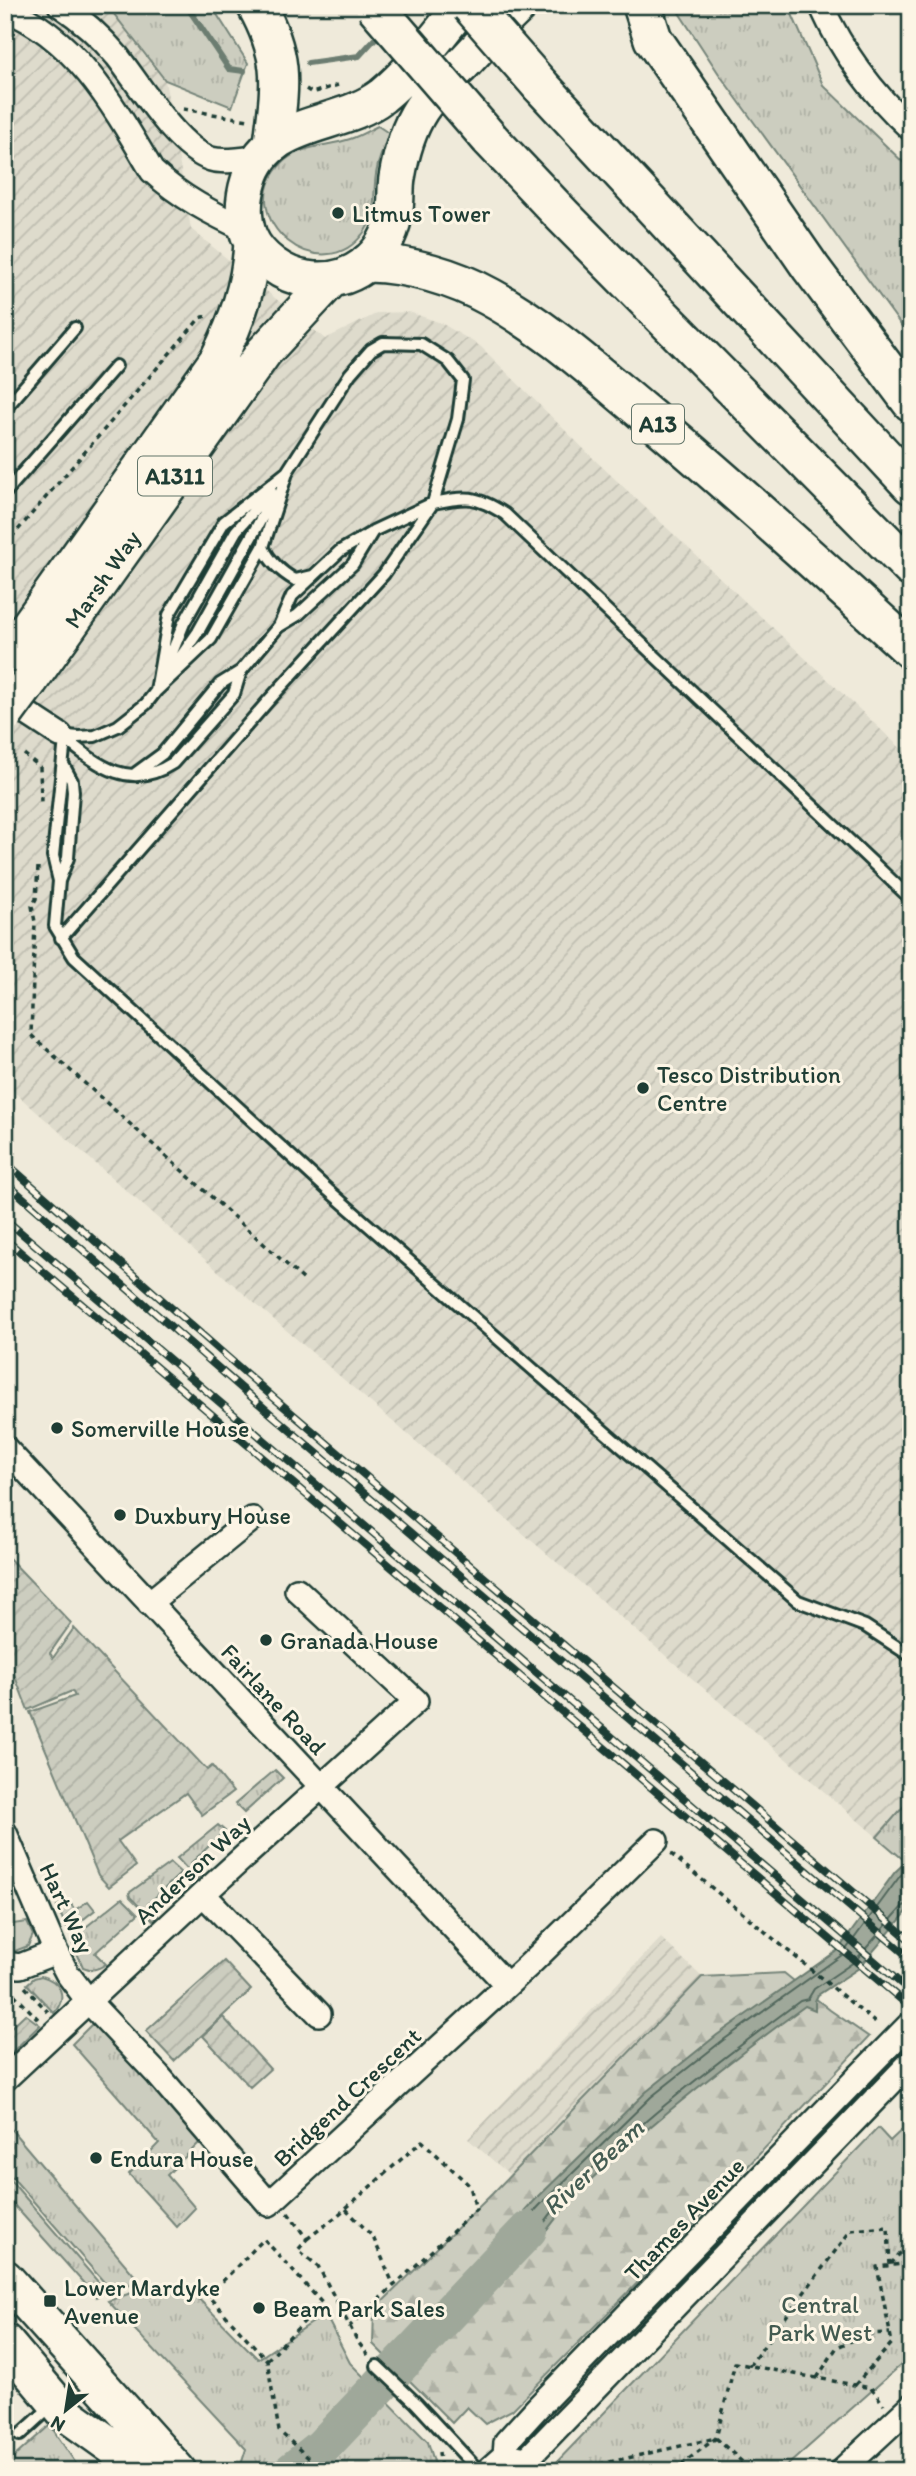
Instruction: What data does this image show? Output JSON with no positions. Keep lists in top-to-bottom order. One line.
{"streets":{"highway":["A13"],"main road":["A1311","Marsh Way"],"street":["Fairlane Road","Anderson Way","Hart Way","Bridgend Crescent","Thames Avenue"]},"crossings":[["Fairlane Road","Anderson Way"],["Fairlane Road","Bridgend Crescent"],["Anderson Way","Hart Way"],["Anderson Way","Bridgend Crescent"],["Hart Way","Bridgend Crescent"]],"water":["River Beam"],"parks":["Central Park West"],"places":{"other":["Litmus Tower","Tesco Distribution Centre","Somerville House","Duxbury House","Granada House","Endura House","Beam Park Sales"],"transit":["Lower Mardyke Avenue"]},"north":"bottom left"}
